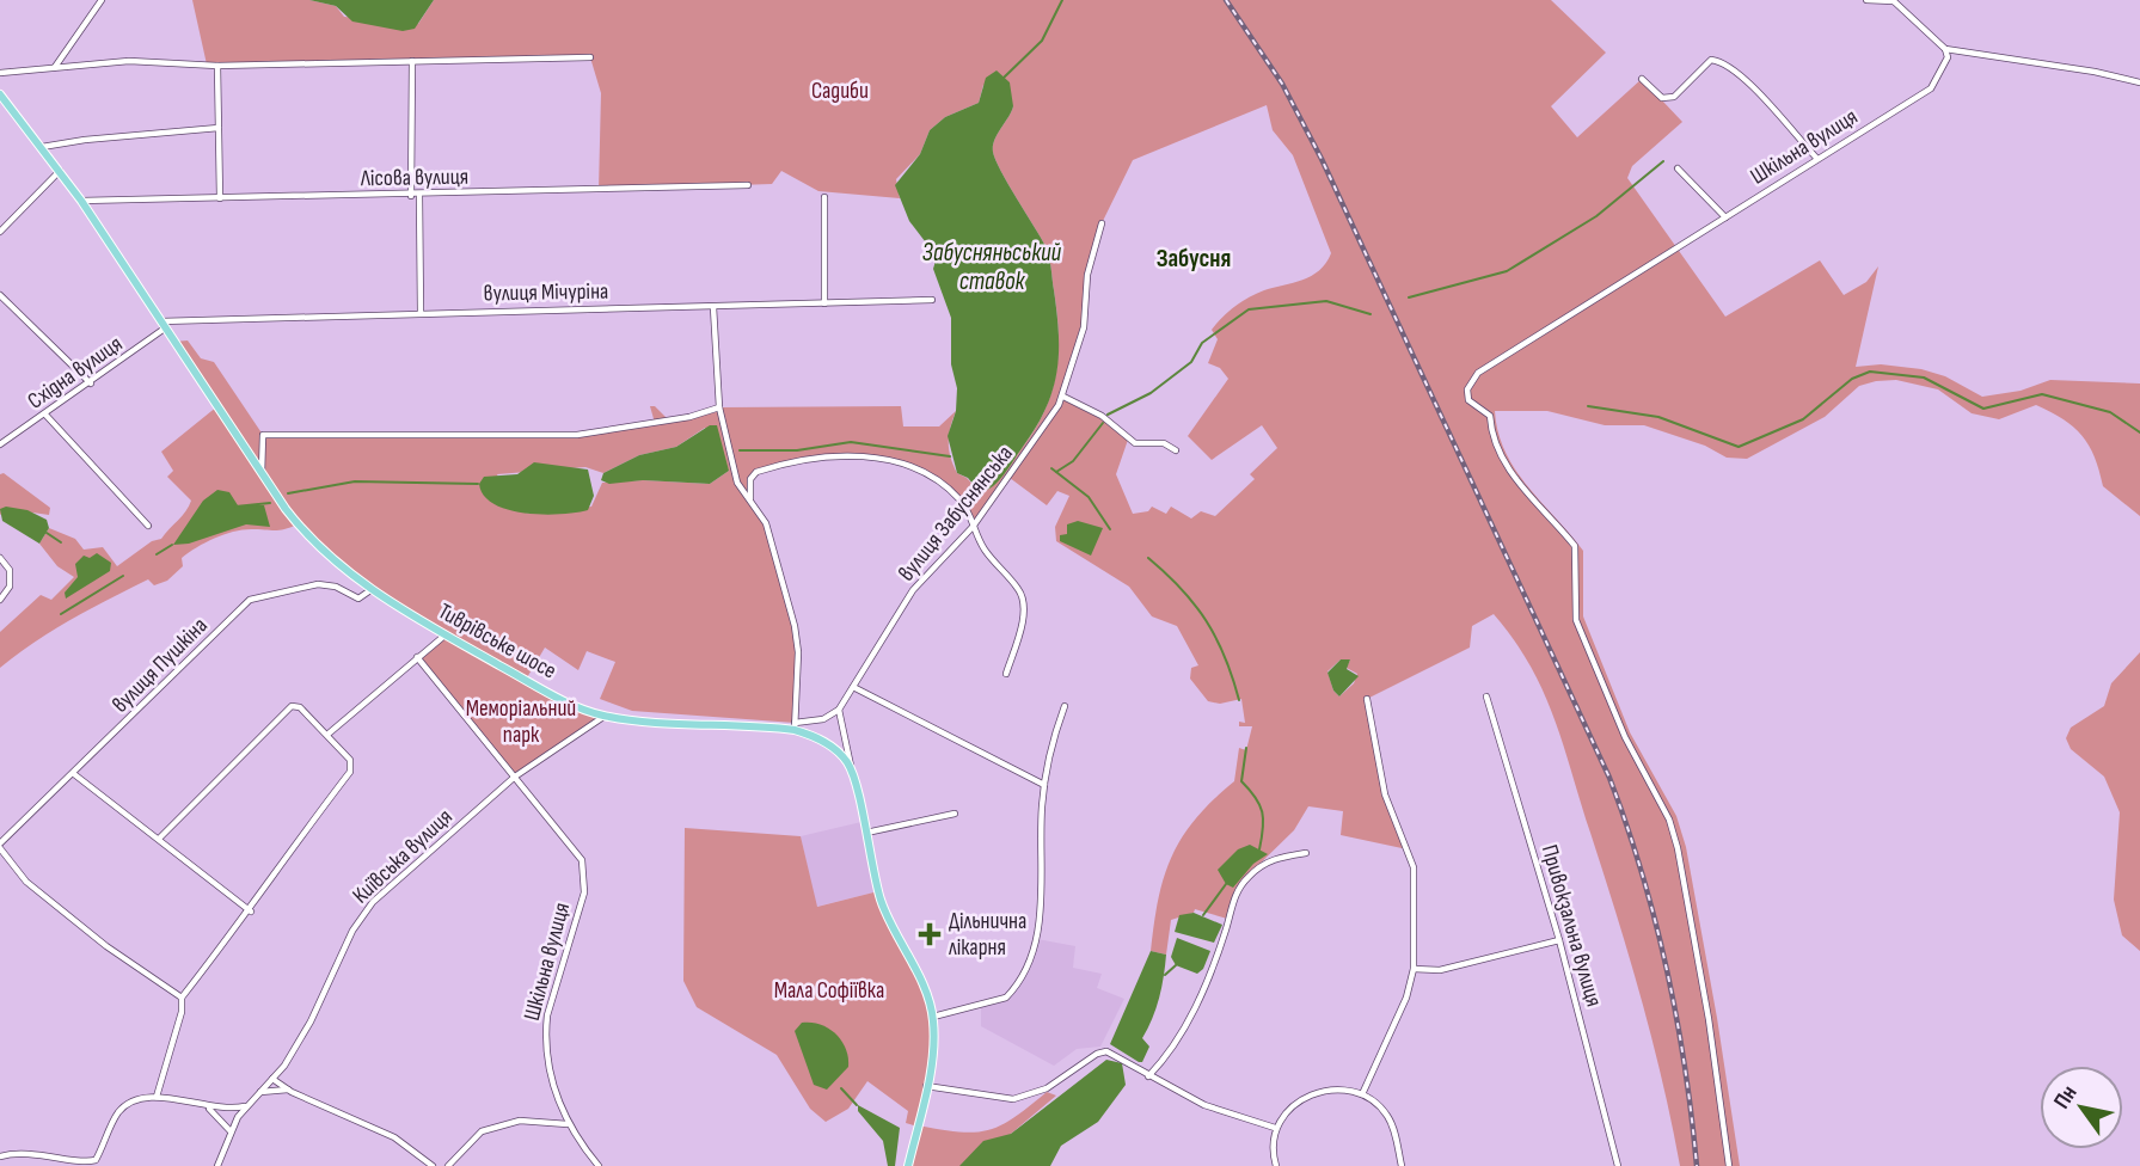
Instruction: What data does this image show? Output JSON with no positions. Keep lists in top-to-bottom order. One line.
{"streets":{"main road":["Тиврівське шосе"],"street":["Шкільна вулиця","Лісова вулиця","вулиця Мічуріна","Східна вулиця","вулиця Забуснянська","вулиця Пушкіна","Київська вулиця","Привокзальна вулиця"]},"crossings":[["Шкільна вулиця","Київська вулиця"],["Лісова вулиця","Тиврівське шосе"],["вулиця Мічуріна","Східна вулиця"],["вулиця Мічуріна","Тиврівське шосе"],["Східна вулиця","Тиврівське шосе"],["Тиврівське шосе","вулиця Пушкіна"],["Тиврівське шосе","Київська вулиця"]],"districts":["Забусня"],"water":["Забусняньський ставок"],"parks":["Садиби","Меморіальний парк","Мала Софіївка"],"places":{"health":["Дільнична лікарня"]},"north":"top left"}
